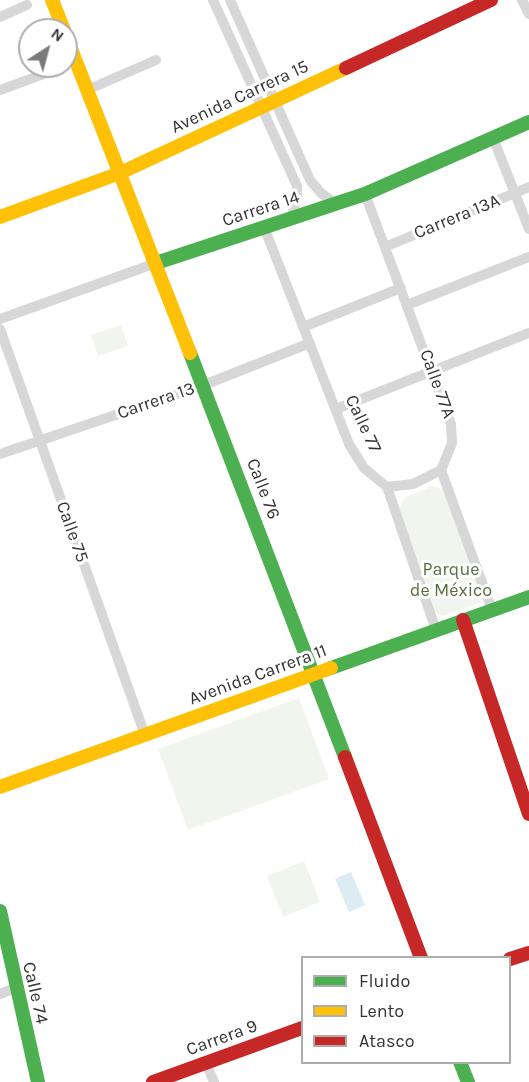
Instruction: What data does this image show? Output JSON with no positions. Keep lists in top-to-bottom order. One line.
{"streets":{"main road":["Avenida Carrera 15","Carrera 14","Calle 76","Avenida Carrera 11","Calle 74","Carrera 9"],"street":["Carrera 13A","Calle 77A","Carrera 13","Calle 77","Calle 75"]},"crossings":[["Avenida Carrera 15","Calle 76"],["Carrera 14","Calle 77A"],["Carrera 14","Calle 77"],["Carrera 14","Calle 76"],["Carrera 13A","Calle 77A"],["Calle 77A","Calle 77"],["Carrera 13","Calle 77"],["Carrera 13","Calle 76"],["Carrera 13","Calle 75"],["Calle 76","Avenida Carrera 11"],["Calle 75","Avenida Carrera 11"]],"parks":["Parque de México"],"legend":["Fluido","Lento","Atasco"],"north":"top right"}
